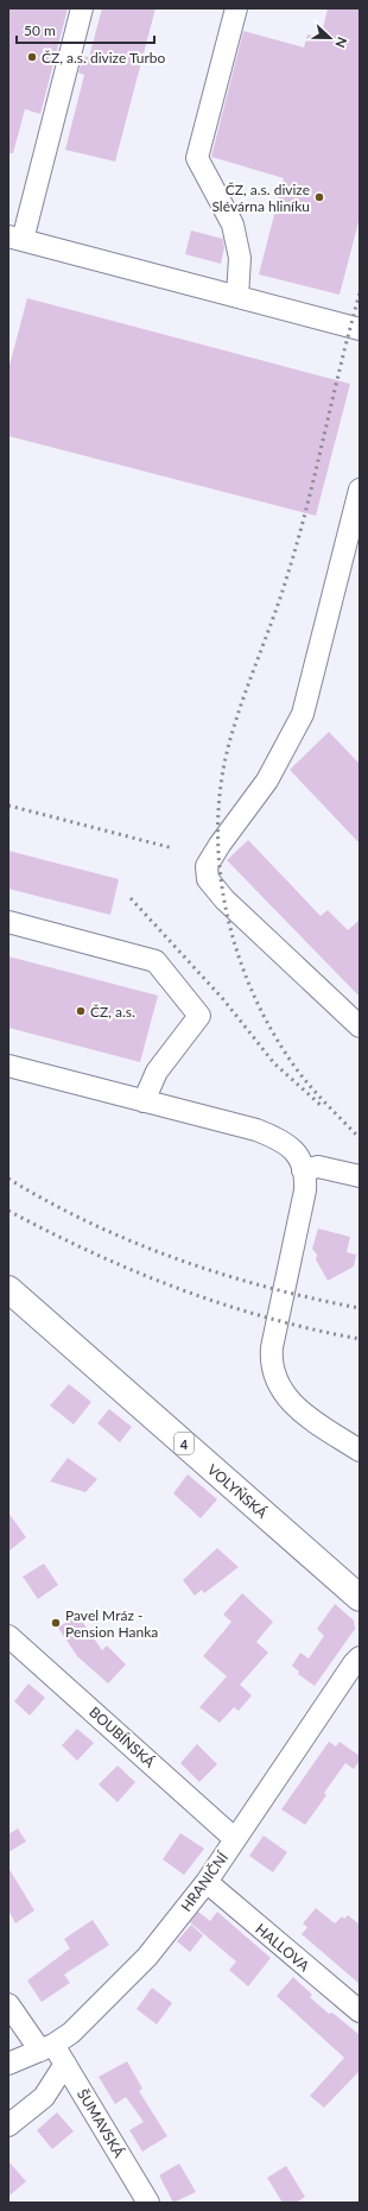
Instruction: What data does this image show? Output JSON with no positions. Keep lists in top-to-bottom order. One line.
{"streets":{"main road":["4","VOLYŇSKÁ"],"street":["BOUBÍNSKÁ","HRANIČNÍ","HALLOVA","ŠUMAVSKÁ"]},"crossings":[["BOUBÍNSKÁ","HRANIČNÍ"],["HRANIČNÍ","HALLOVA"],["HRANIČNÍ","ŠUMAVSKÁ"]],"places":["ČZ, a.s. divize Turbo","ČZ, a.s. divize Slévárna hliníku","ČZ, a.s.","Pavel Mráz - Pension Hanka"],"scale_bar":"50 m","north":"right"}
